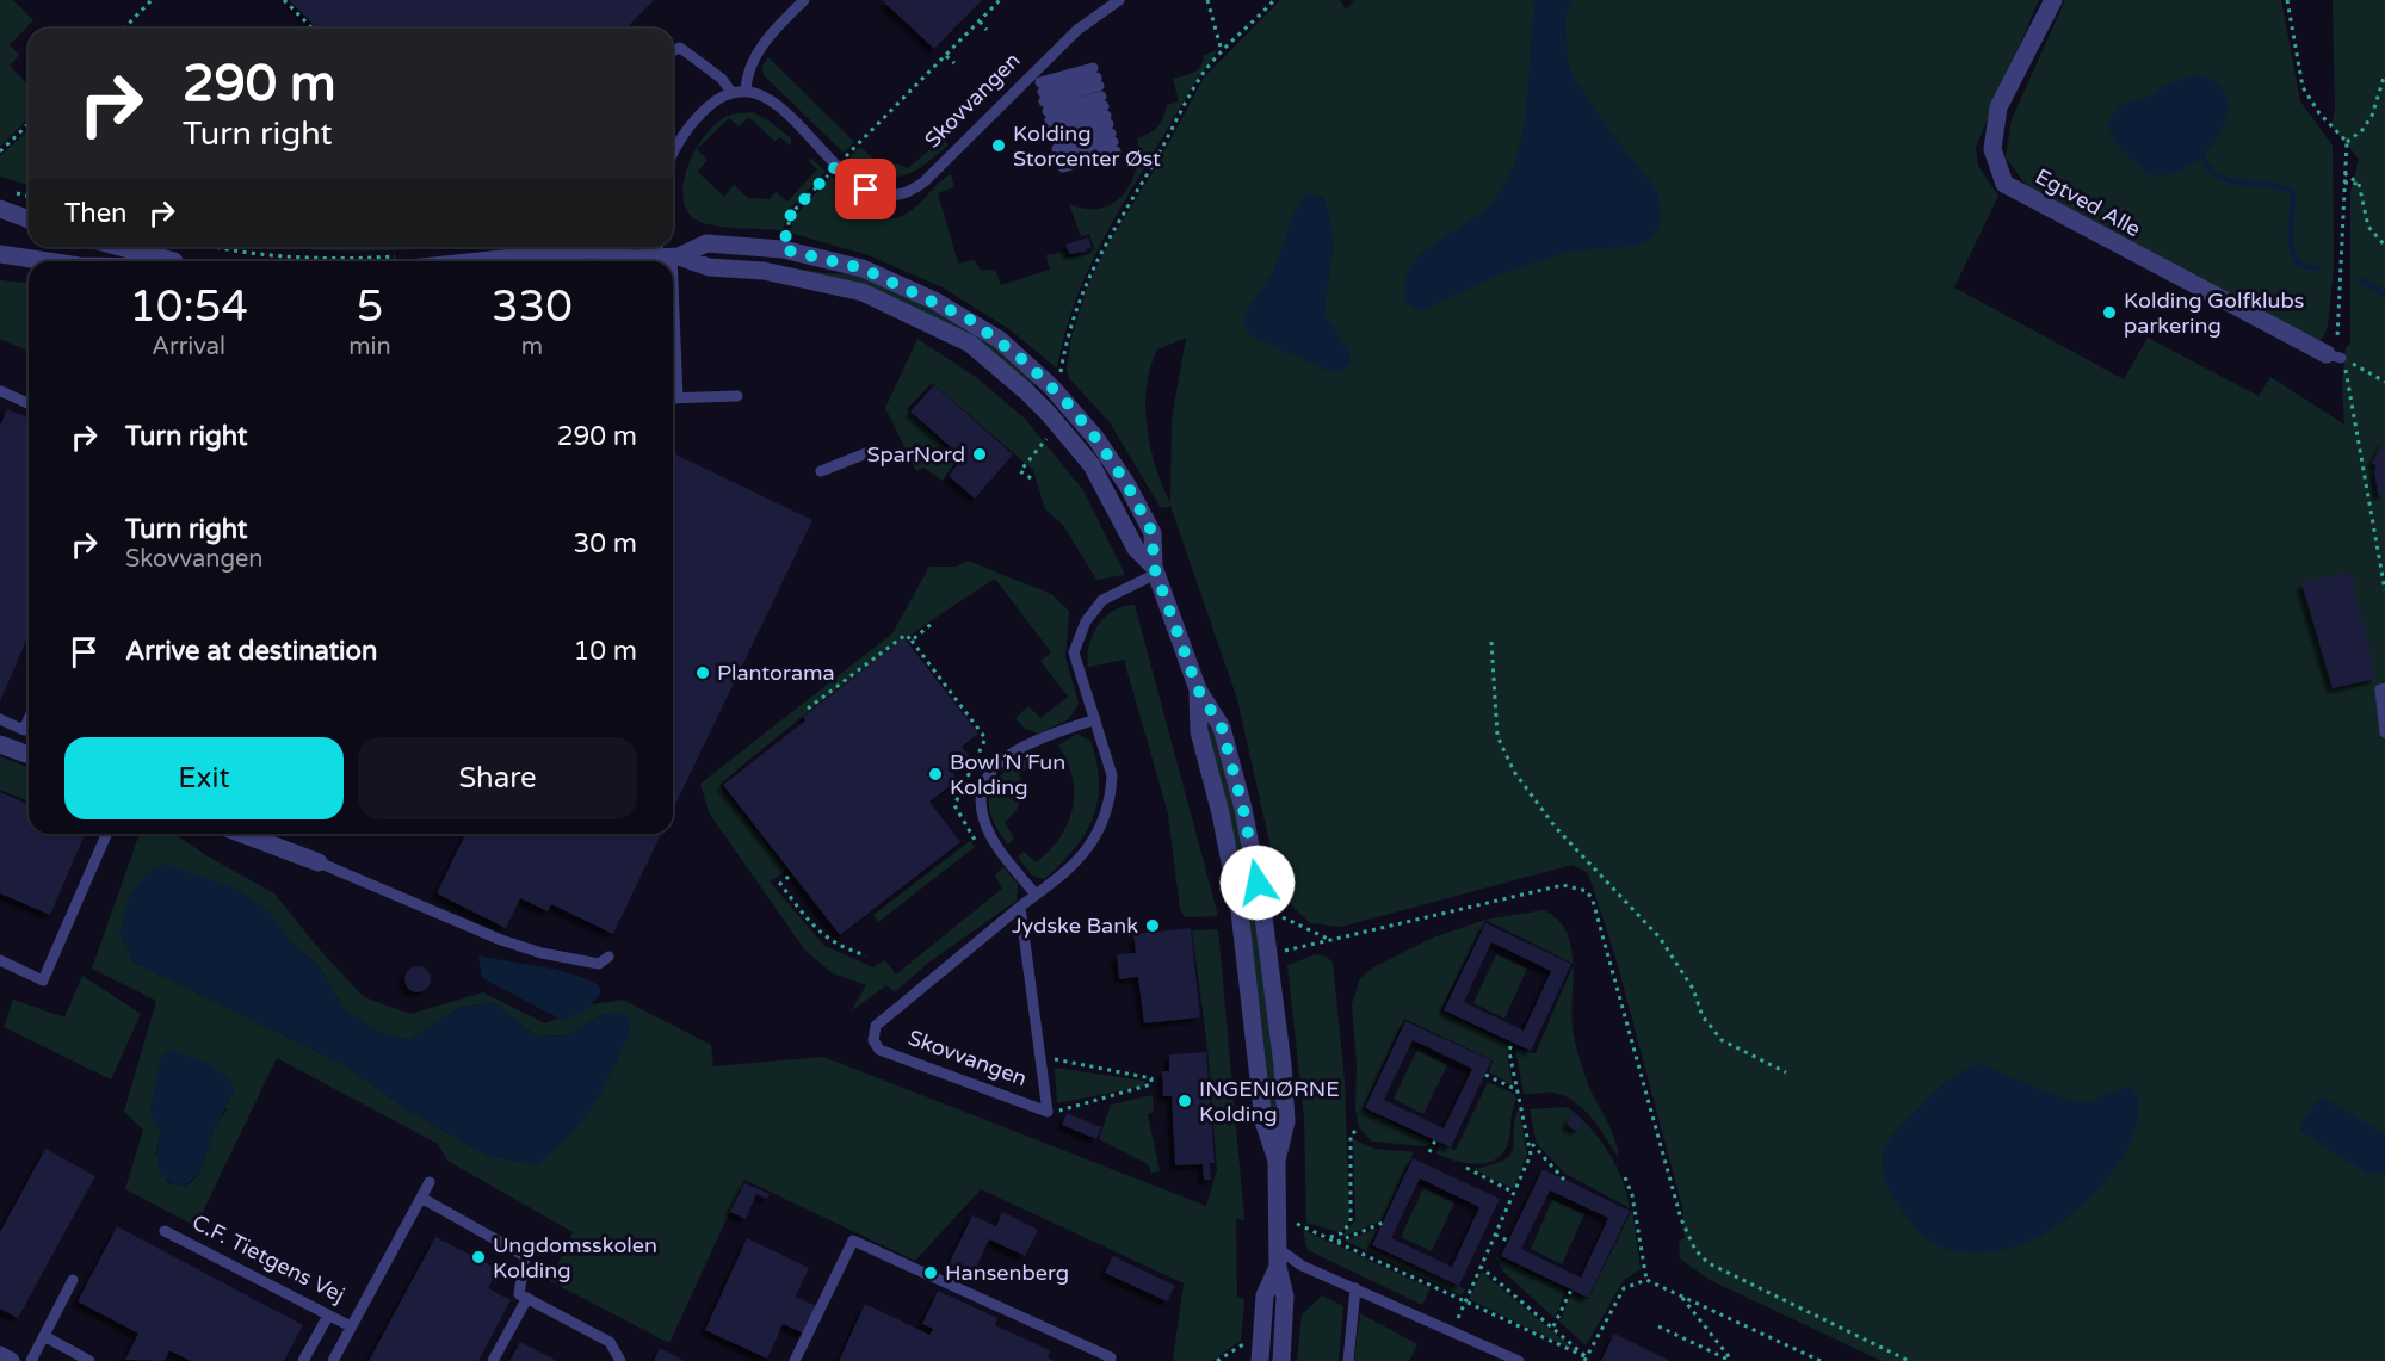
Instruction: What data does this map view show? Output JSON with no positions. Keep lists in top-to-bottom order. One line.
{"streets":{"street":["Egtved Alle"],"lane":["Skovvangen","C.F. Tietgens Vej"]},"places":["Kolding Storcenter Øst","Kolding Golfklubs parkering","SparNord","Plantorama","Bowl´N´Fun Kolding","Jydske Bank","INGENIØRNE Kolding","Ungdomsskolen Kolding","Hansenberg"],"page":{"turn":["290 m","Turn right"],"then":"Then","eta":["10:54","Arrival","5","min","330","m"],"list":[{"name":"Turn right","value":"290 m"},{"name":"Turn right","note":"Skovvangen","value":"30 m"},{"name":"Arrive at destination","value":"10 m"}],"buttons":["Exit","Share"]}}
